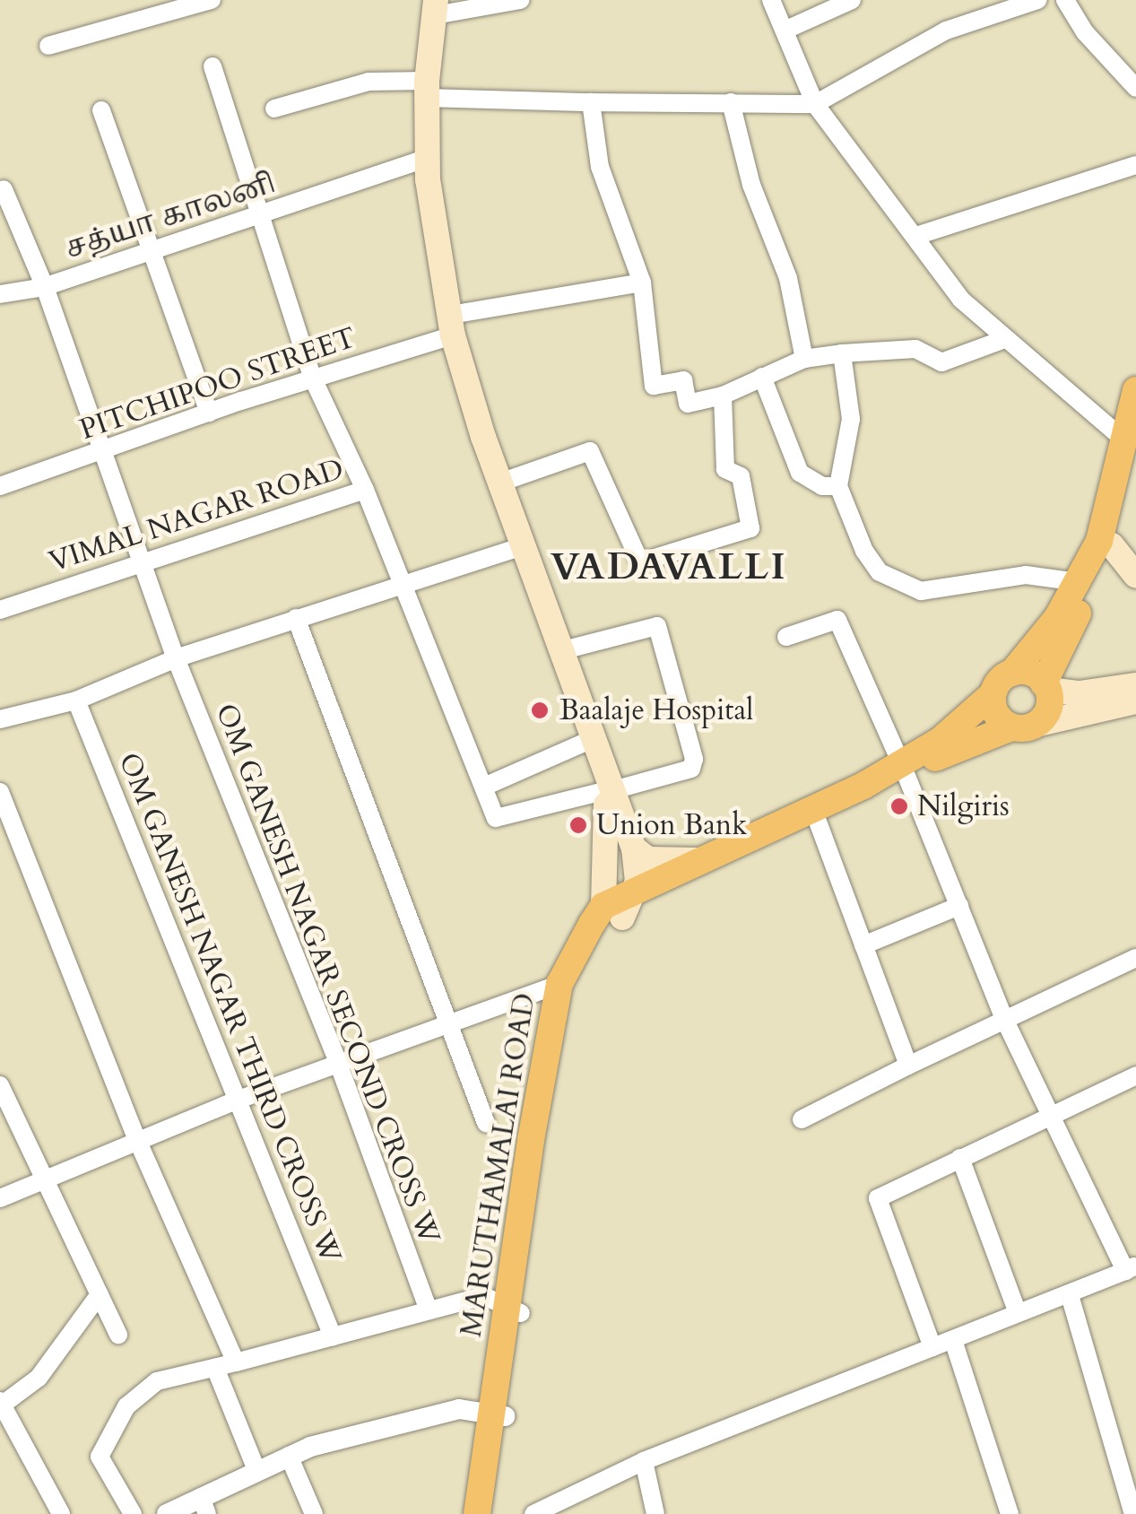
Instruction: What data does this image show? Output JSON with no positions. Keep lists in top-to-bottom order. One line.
{"streets":{"main road":["MARUTHAMALAI ROAD"],"street":["சத்யா காலனி","PITCHIPOO STREET","VIMAL NAGAR ROAD","OM GANESH NAGAR SECOND CROSS W","OM GANESH NAGAR THIRD CROSS W"]},"crossings":[["சத்யா காலனி","PITCHIPOO STREET"],["சத்யா காலனி","VIMAL NAGAR ROAD"],["சத்யா காலனி","OM GANESH NAGAR SECOND CROSS W"],["VIMAL NAGAR ROAD","OM GANESH NAGAR SECOND CROSS W"]],"districts":["VADAVALLI"],"places":["Baalaje Hospital","Nilgiris","Union Bank"]}
